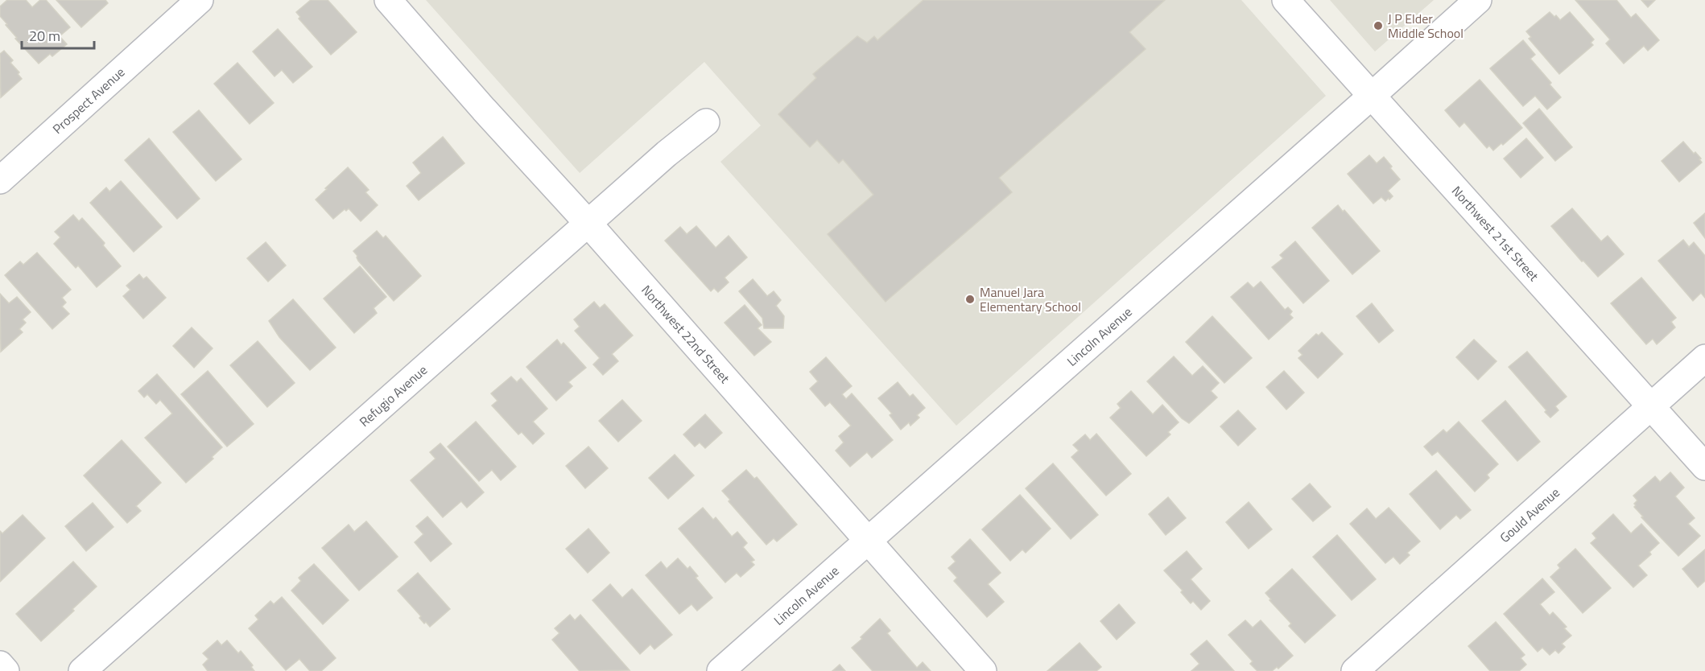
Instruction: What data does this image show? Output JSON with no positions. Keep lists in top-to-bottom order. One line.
{"streets":{"street":["Prospect Avenue","Northwest 21st Street","Northwest 22nd Street","Lincoln Avenue","Refugio Avenue","Gould Avenue"]},"crossings":[["Northwest 21st Street","Lincoln Avenue"],["Northwest 21st Street","Gould Avenue"],["Northwest 22nd Street","Lincoln Avenue"],["Northwest 22nd Street","Refugio Avenue"]],"places":["J P Elder Middle School","Manuel Jara Elementary School"],"scale_bar":"20 m"}
